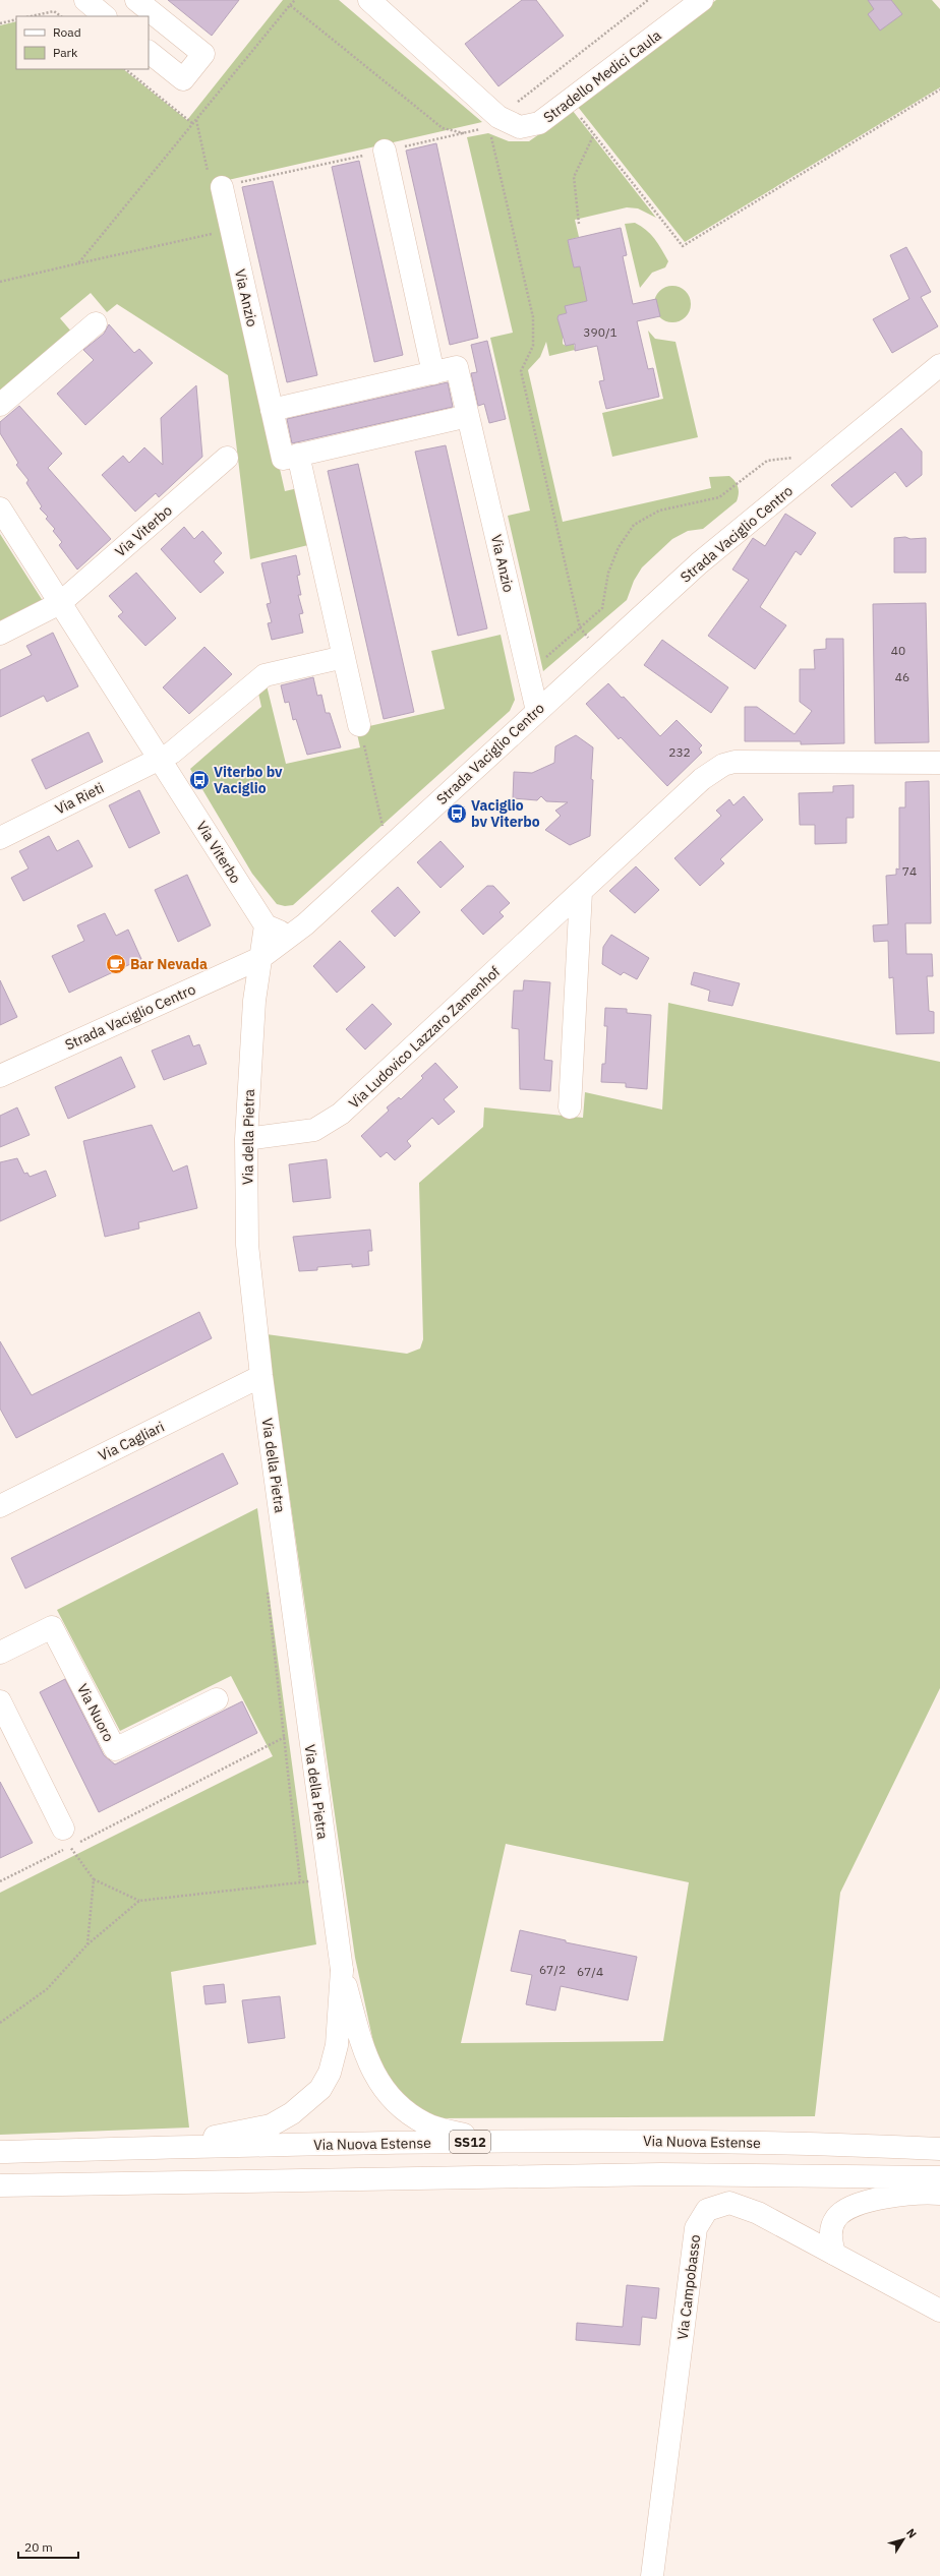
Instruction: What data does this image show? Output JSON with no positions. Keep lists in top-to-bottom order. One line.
{"streets":{"main road":["Stradello Medici Caula","Via Anzio","Via Viterbo","Strada Vaciglio Centro","Via Rieti","Via Ludovico Lazzaro Zamenhof","Via della Pietra","Via Cagliari","Via Nuoro","SS12","Via Nuova Estense","Via Campobasso"]},"crossings":[["Via Anzio","Strada Vaciglio Centro"],["Via Viterbo","Via Rieti"],["Strada Vaciglio Centro","Via della Pietra"],["Via Ludovico Lazzaro Zamenhof","Via della Pietra"],["Via della Pietra","Via Cagliari"]],"places":{"bus stop":["Viterbo bv Vaciglio","Vaciglio bv Viterbo"],"cafe":["Bar Nevada"]},"house_numbers":["390/1","40","46","232","74","67/2","67/4"],"legend":["Road","Park"],"scale_bar":"20 m","north":"top right"}
